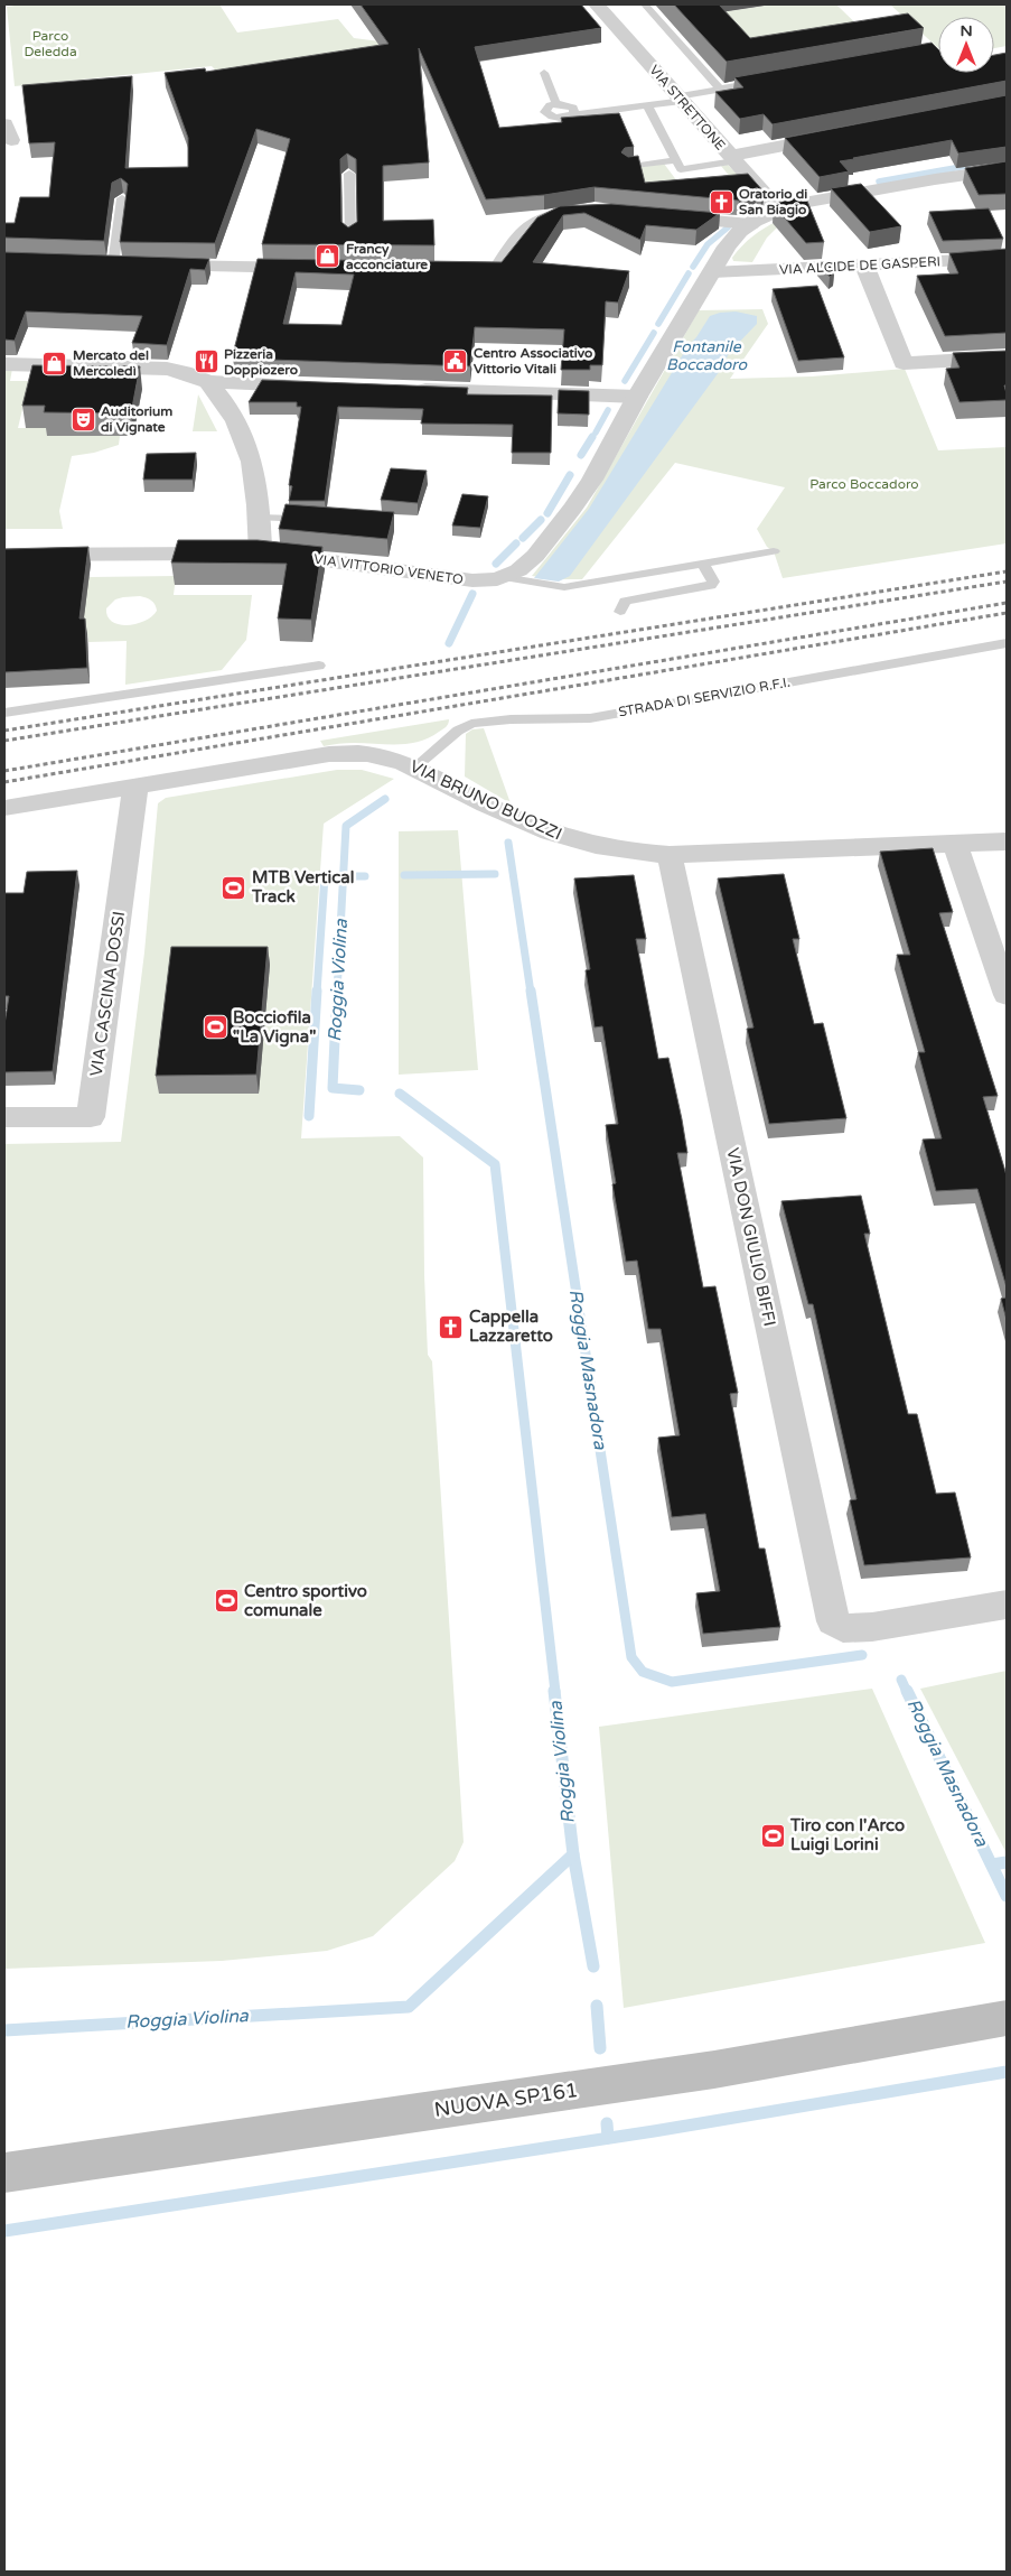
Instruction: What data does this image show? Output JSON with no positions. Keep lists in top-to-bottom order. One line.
{"streets":{"main road":["NUOVA SP161"],"street":["VIA STRETTONE","VIA ALCIDE DE GASPERI","VIA VITTORIO VENETO","VIA BRUNO BUOZZI","VIA CASCINA DOSSI","VIA DON GIULIO BIFFI"],"lane":["STRADA DI SERVIZIO R.F.I."]},"crossings":[["STRADA DI SERVIZIO R.F.I.","VIA BRUNO BUOZZI"],["VIA BRUNO BUOZZI","VIA CASCINA DOSSI"],["VIA BRUNO BUOZZI","VIA DON GIULIO BIFFI"]],"water":["Fontanile Boccadoro","Roggia Violina","Roggia Masnadora"],"parks":["Parco Deledda","Parco Boccadoro"],"places":{"church":["Oratorio di San Biagio","Cappella Lazzaretto"],"shop":["Francy acconciature","Mercato del Mercoledì"],"public building":["Centro Associativo Vittorio Vitali"],"restaurant":["Pizzeria Doppiozero"],"theatre":["Auditorium di Vignate"],"sports":["MTB Vertical Track","Bocciofila \"La Vigna\"","Centro sportivo comunale","Tiro con l'Arco Luigi Lorini"]},"north":"top"}
